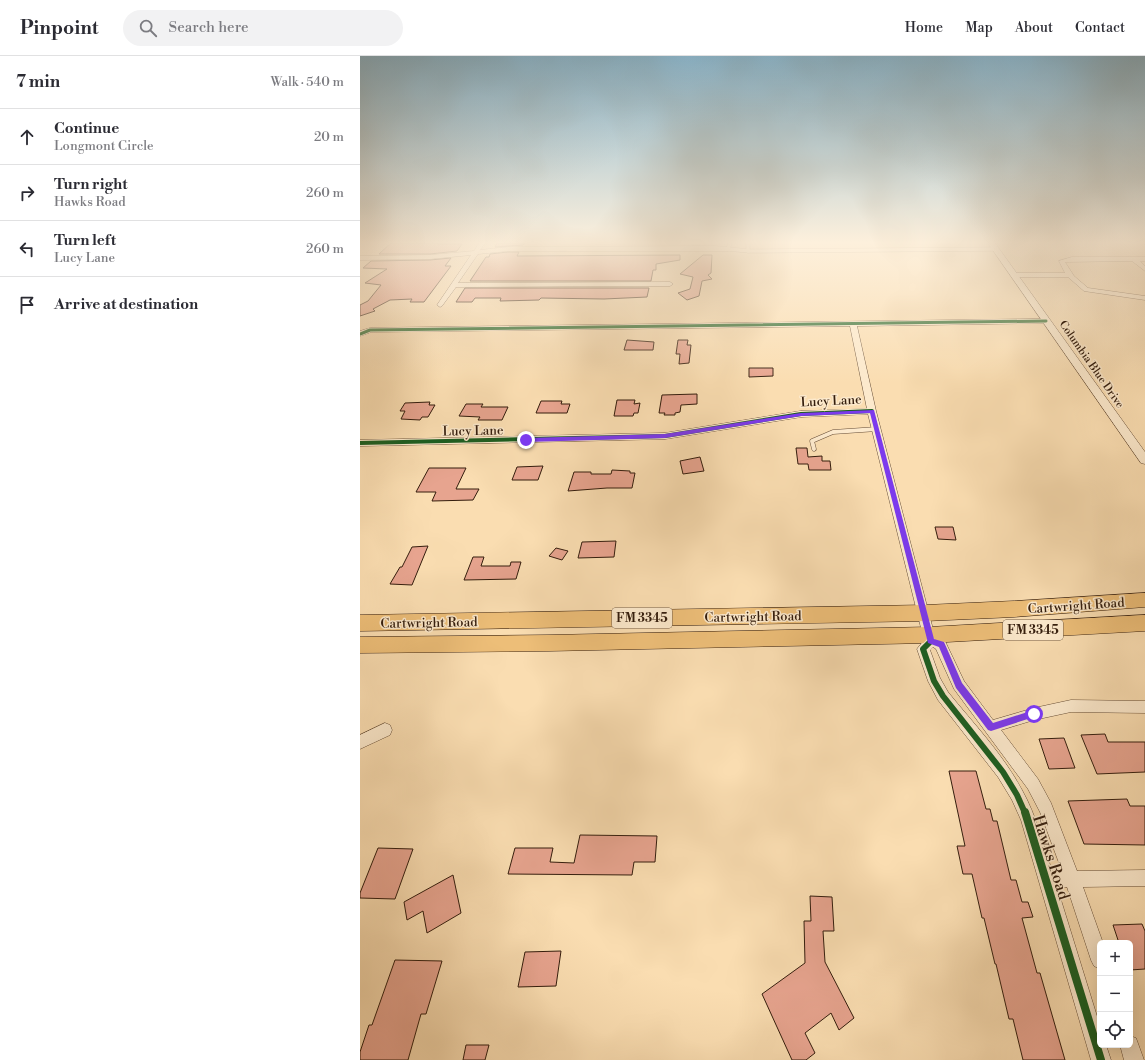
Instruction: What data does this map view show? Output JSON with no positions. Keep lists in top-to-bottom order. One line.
{"streets":{"main road":["Cartwright Road","FM 3345"],"street":["Columbia Blue Drive","Lucy Lane","Hawks Road"]},"crossings":[["Cartwright Road","Hawks Road"]],"page":{"header":"Pinpoint","search":"Search here","nav":["Home","Map","About","Contact"],"heading":["7 min","Walk · 540 m"],"list":[["Continue","Longmont Circle","20 m"],["Turn right","Hawks Road","260 m"],["Turn left","Lucy Lane","260 m"],"Arrive at destination"],"map_buttons":["+","−"]}}
